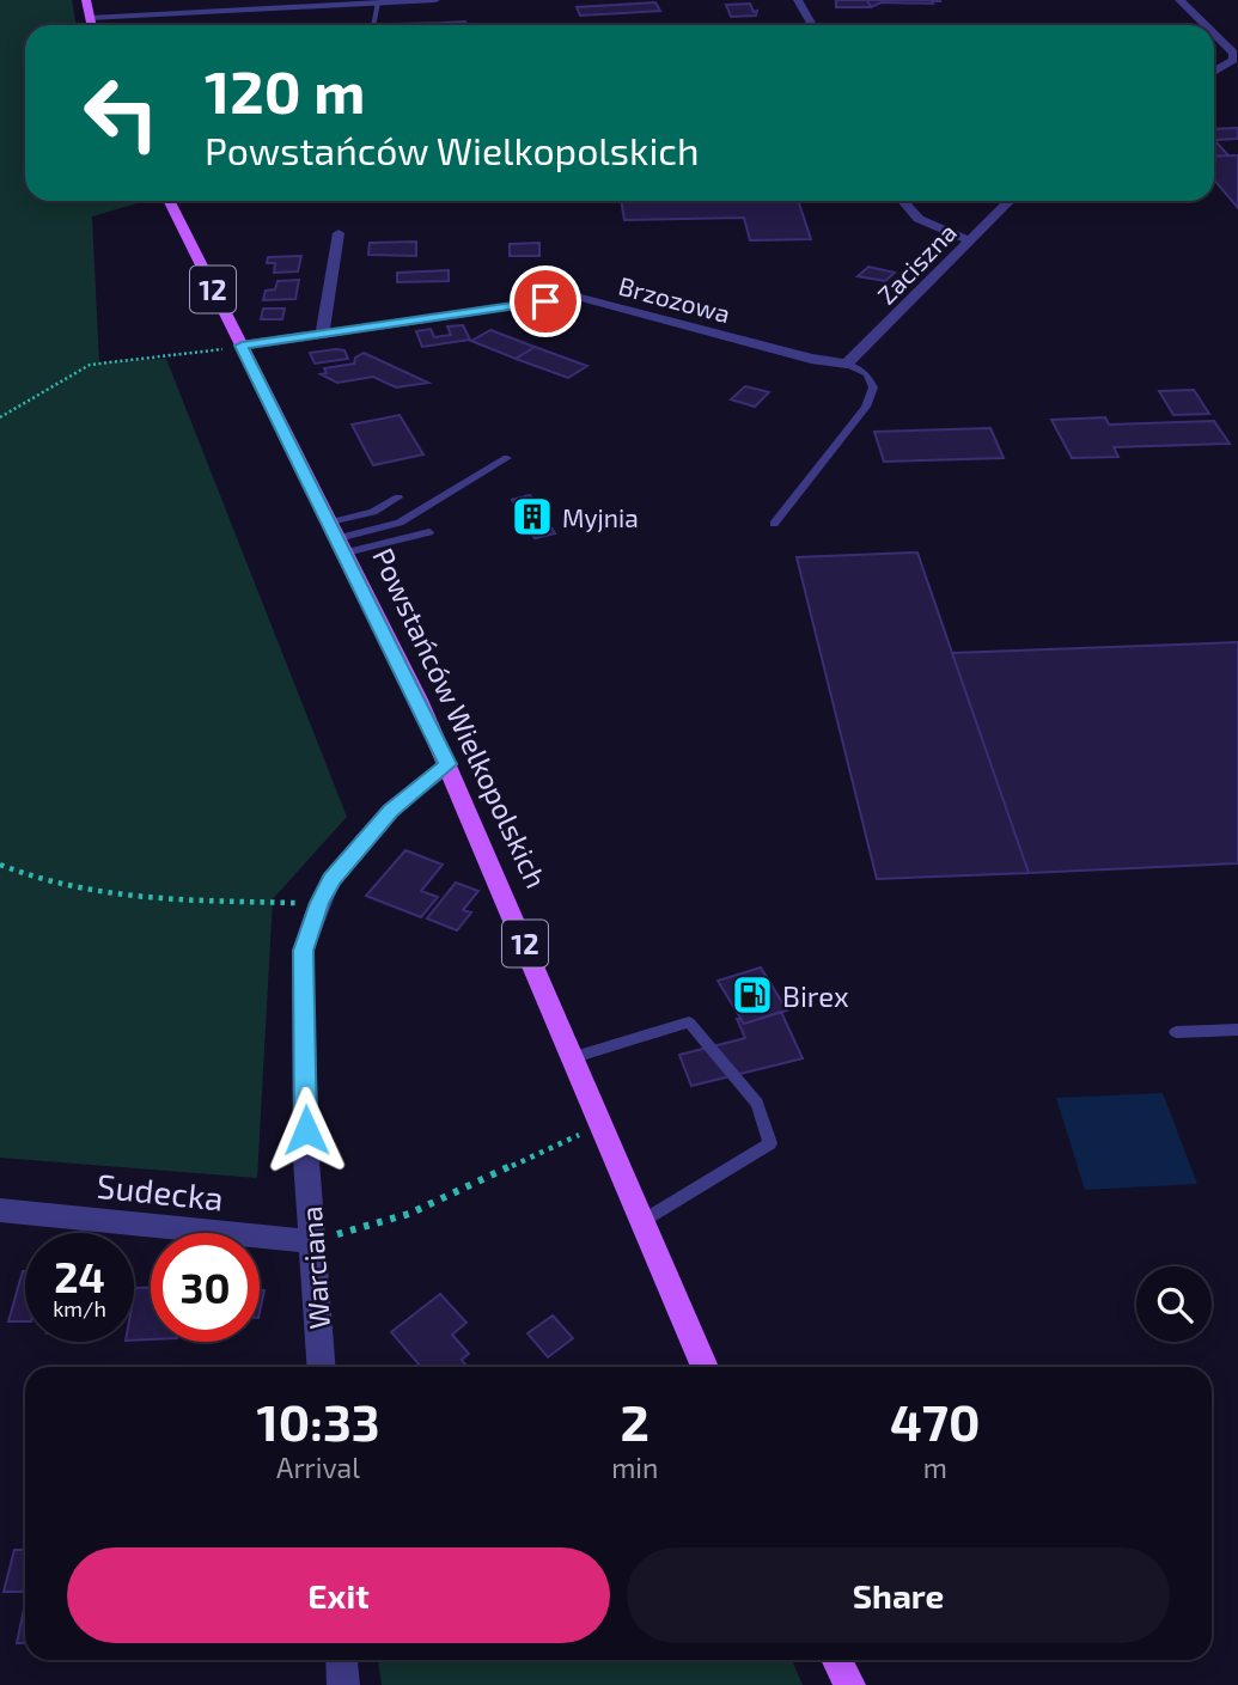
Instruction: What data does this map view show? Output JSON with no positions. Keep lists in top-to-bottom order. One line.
{"streets":{"main road":["12","Powstańców Wielkopolskich"],"street":["Zaciszna","Brzozowa","Sudecka","Warciana"]},"crossings":[["Zaciszna","Brzozowa"],["Brzozowa","Powstańców Wielkopolskich"],["Powstańców Wielkopolskich","Warciana"],["Sudecka","Warciana"]],"places":{"building":["Myjnia"],"fuel station":["Birex"]},"page":{"turn":["120 m","Powstańców Wielkopolskich"],"speed":"24 km/h","limit":"30","eta":["10:33","Arrival","2","min","470","m"],"buttons":["Exit","Share"]}}
